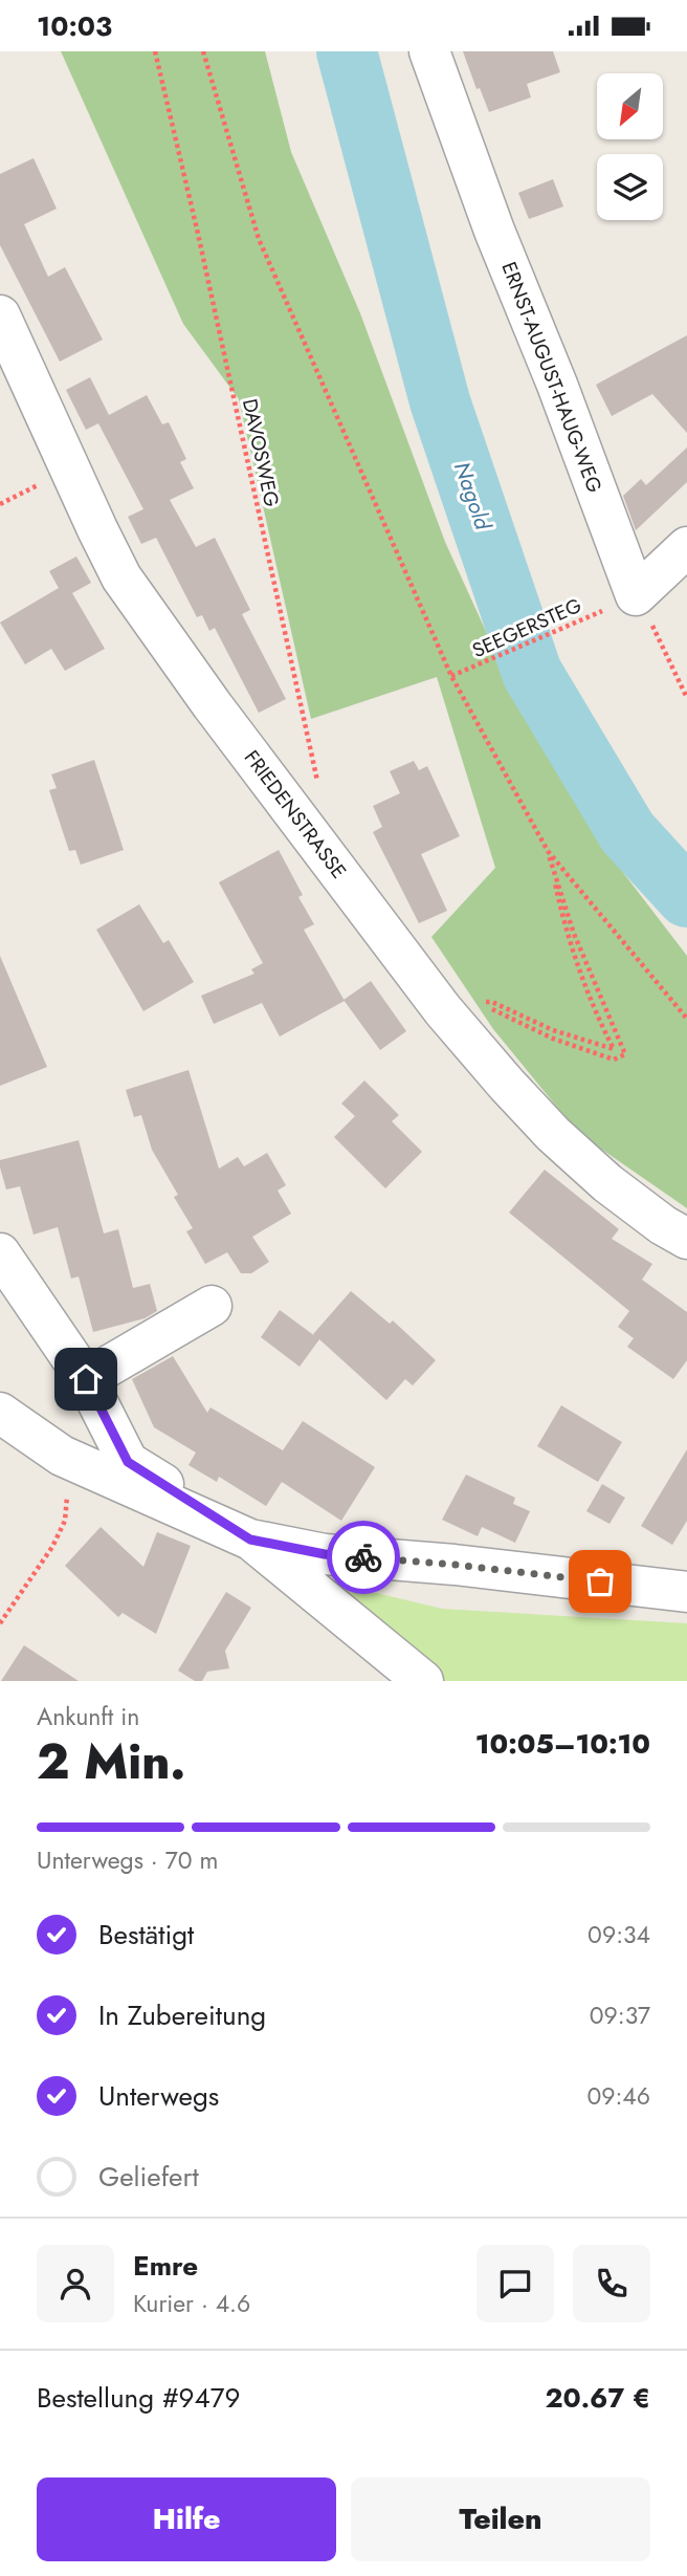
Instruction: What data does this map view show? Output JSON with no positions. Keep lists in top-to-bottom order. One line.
{"streets":{"street":["ERNST-AUGUST-HAUG-WEG","FRIEDENSTRASSE"],"path":["DAVOSWEG","SEEGERSTEG"]},"crossings":[["ERNST-AUGUST-HAUG-WEG","SEEGERSTEG"]],"water":["Nagold"],"north":"bottom left","page":{"status":"10:03","heading":["2 Min.","Ankunft in","10:05–10:10"],"panel":["Emre","Kurier · 4.6","Bestellung #9479","20.67 €"],"bar":"Unterwegs · 70 m","list":[["Bestätigt","09:34"],["In Zubereitung","09:37"],["Unterwegs","09:46"],"Geliefert"],"buttons":["Hilfe","Teilen"]}}
